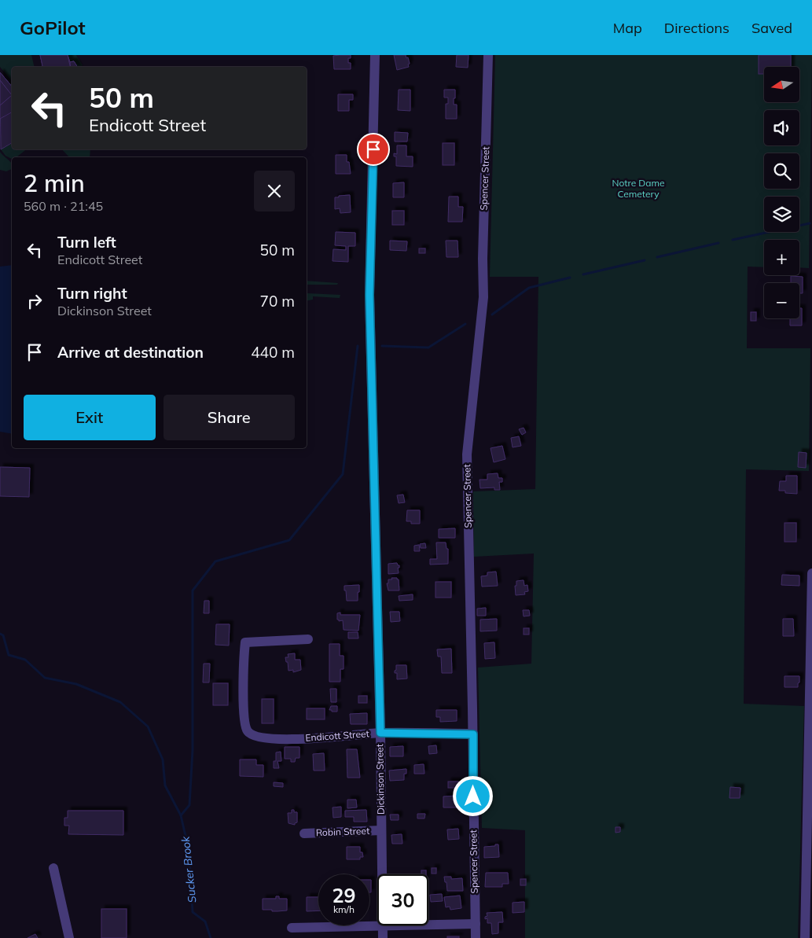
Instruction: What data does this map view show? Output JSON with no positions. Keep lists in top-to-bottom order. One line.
{"streets":{"street":["Spencer Street","Endicott Street","Dickinson Street","Robin Street"]},"crossings":[["Spencer Street","Endicott Street"],["Endicott Street","Dickinson Street"],["Dickinson Street","Robin Street"]],"water":["Sucker Brook"],"parks":["Notre Dame Cemetery"],"north":"left","page":{"header":"GoPilot","nav":["Map","Directions","Saved"],"map_buttons":["+","−"],"turn":["50 m","Endicott Street"],"heading":["2 min","560 m · 21:45"],"list":[{"name":"Turn left","note":"Endicott Street","value":"50 m"},{"name":"Turn right","note":"Dickinson Street","value":"70 m"},{"name":"Arrive at destination","value":"440 m"}],"buttons":["Exit","Share"],"speed":"29 km/h","limit":"30"}}
